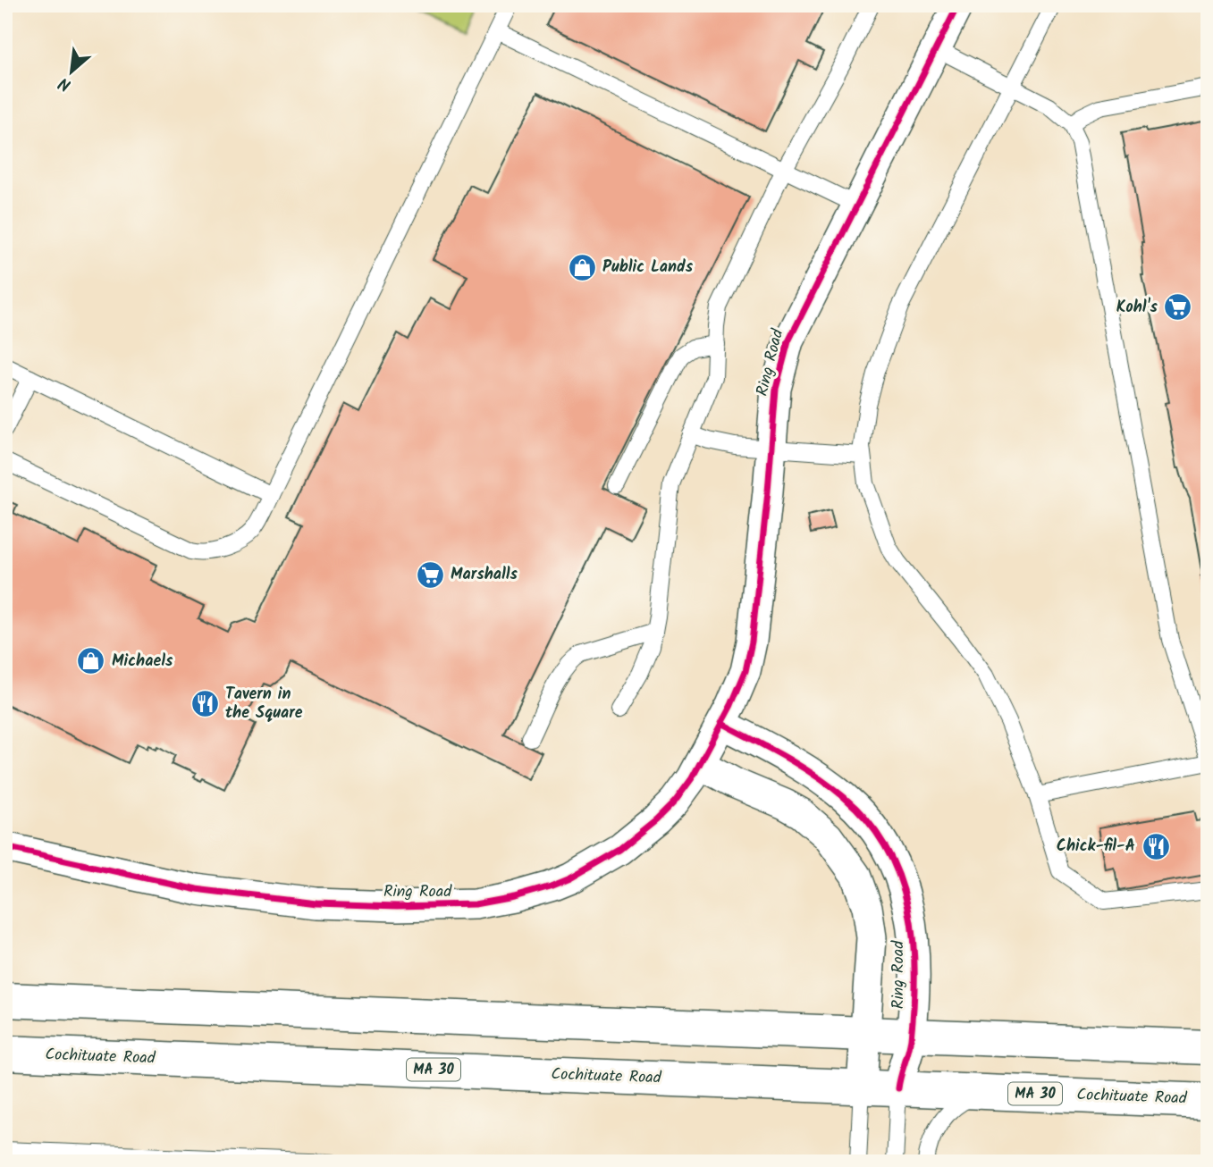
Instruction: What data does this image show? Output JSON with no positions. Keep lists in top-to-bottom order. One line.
{"streets":{"main road":["Cochituate Road","MA 30"],"street":["Ring Road"]},"crossings":[["Ring Road","Cochituate Road"]],"places":{"shop":["Public Lands","Michaels"],"supermarket":["Kohl's","Marshalls"],"restaurant":["Tavern in the Square","Chick-fil-A"]},"north":"bottom left"}
